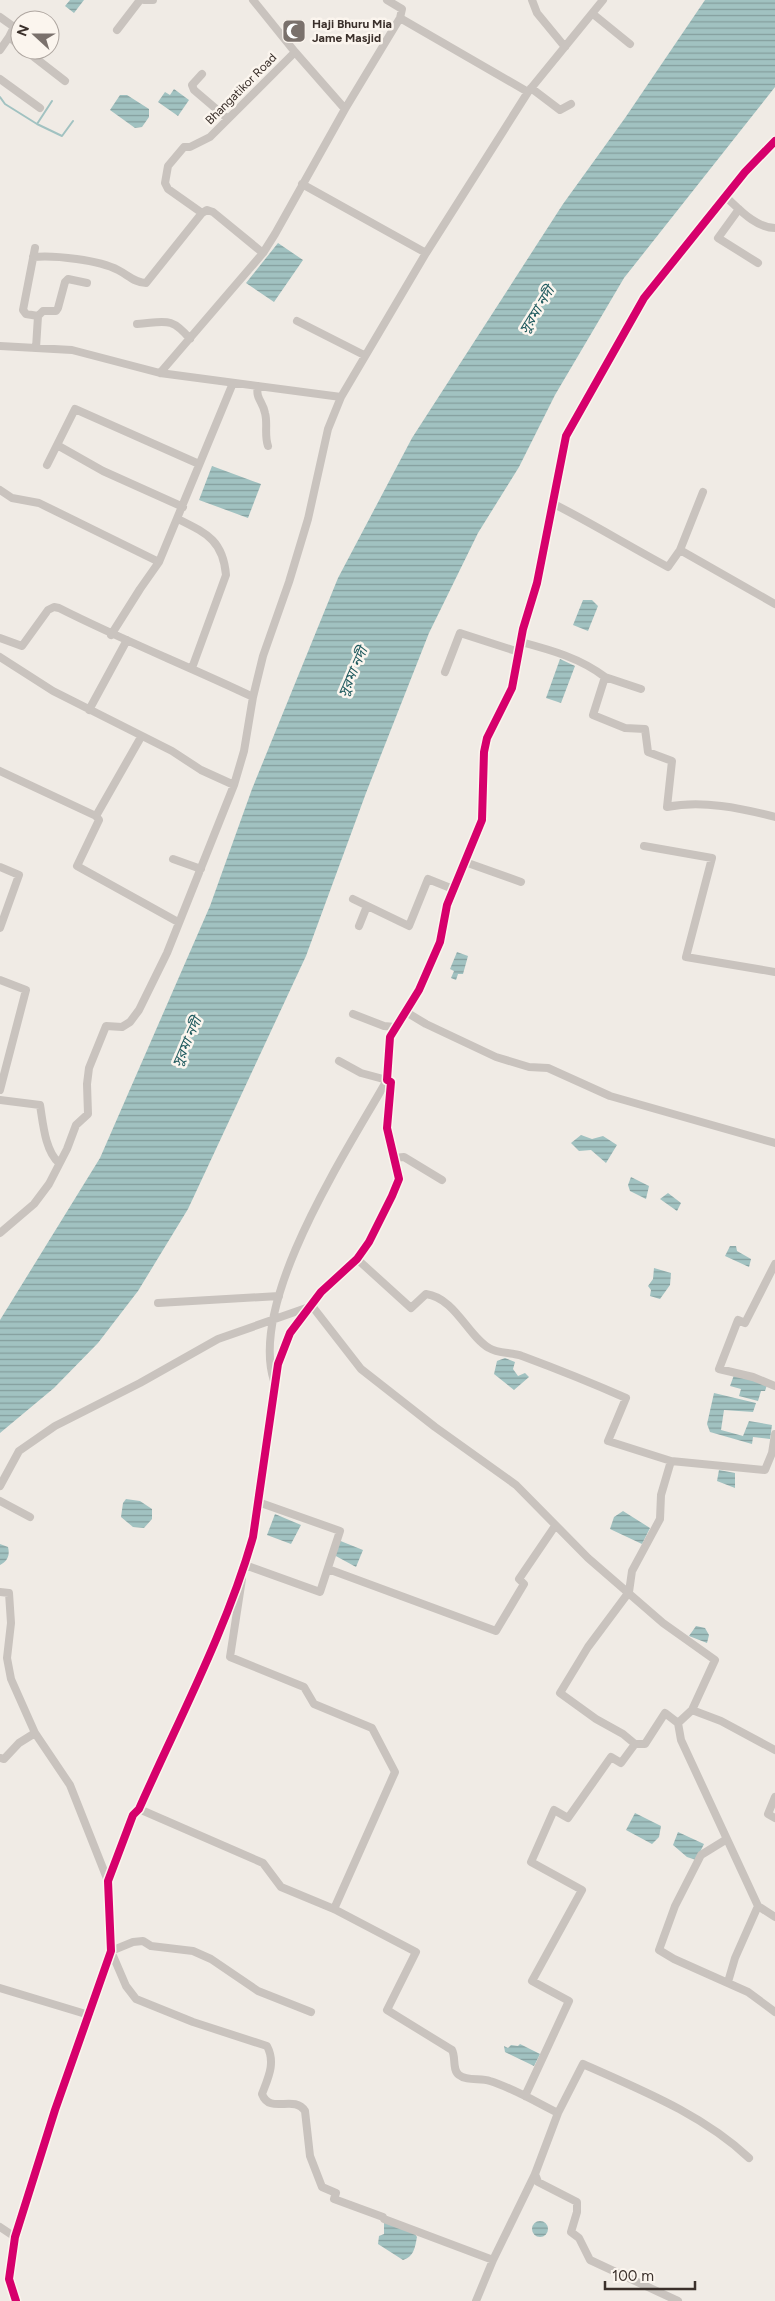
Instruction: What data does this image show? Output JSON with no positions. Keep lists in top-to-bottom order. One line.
{"streets":{"street":["Bhangatikor Road"]},"water":["সুরমা নদী"],"places":{"mosque":["Haji Bhuru Mia Jame Masjid"]},"scale_bar":"100 m","north":"left"}
